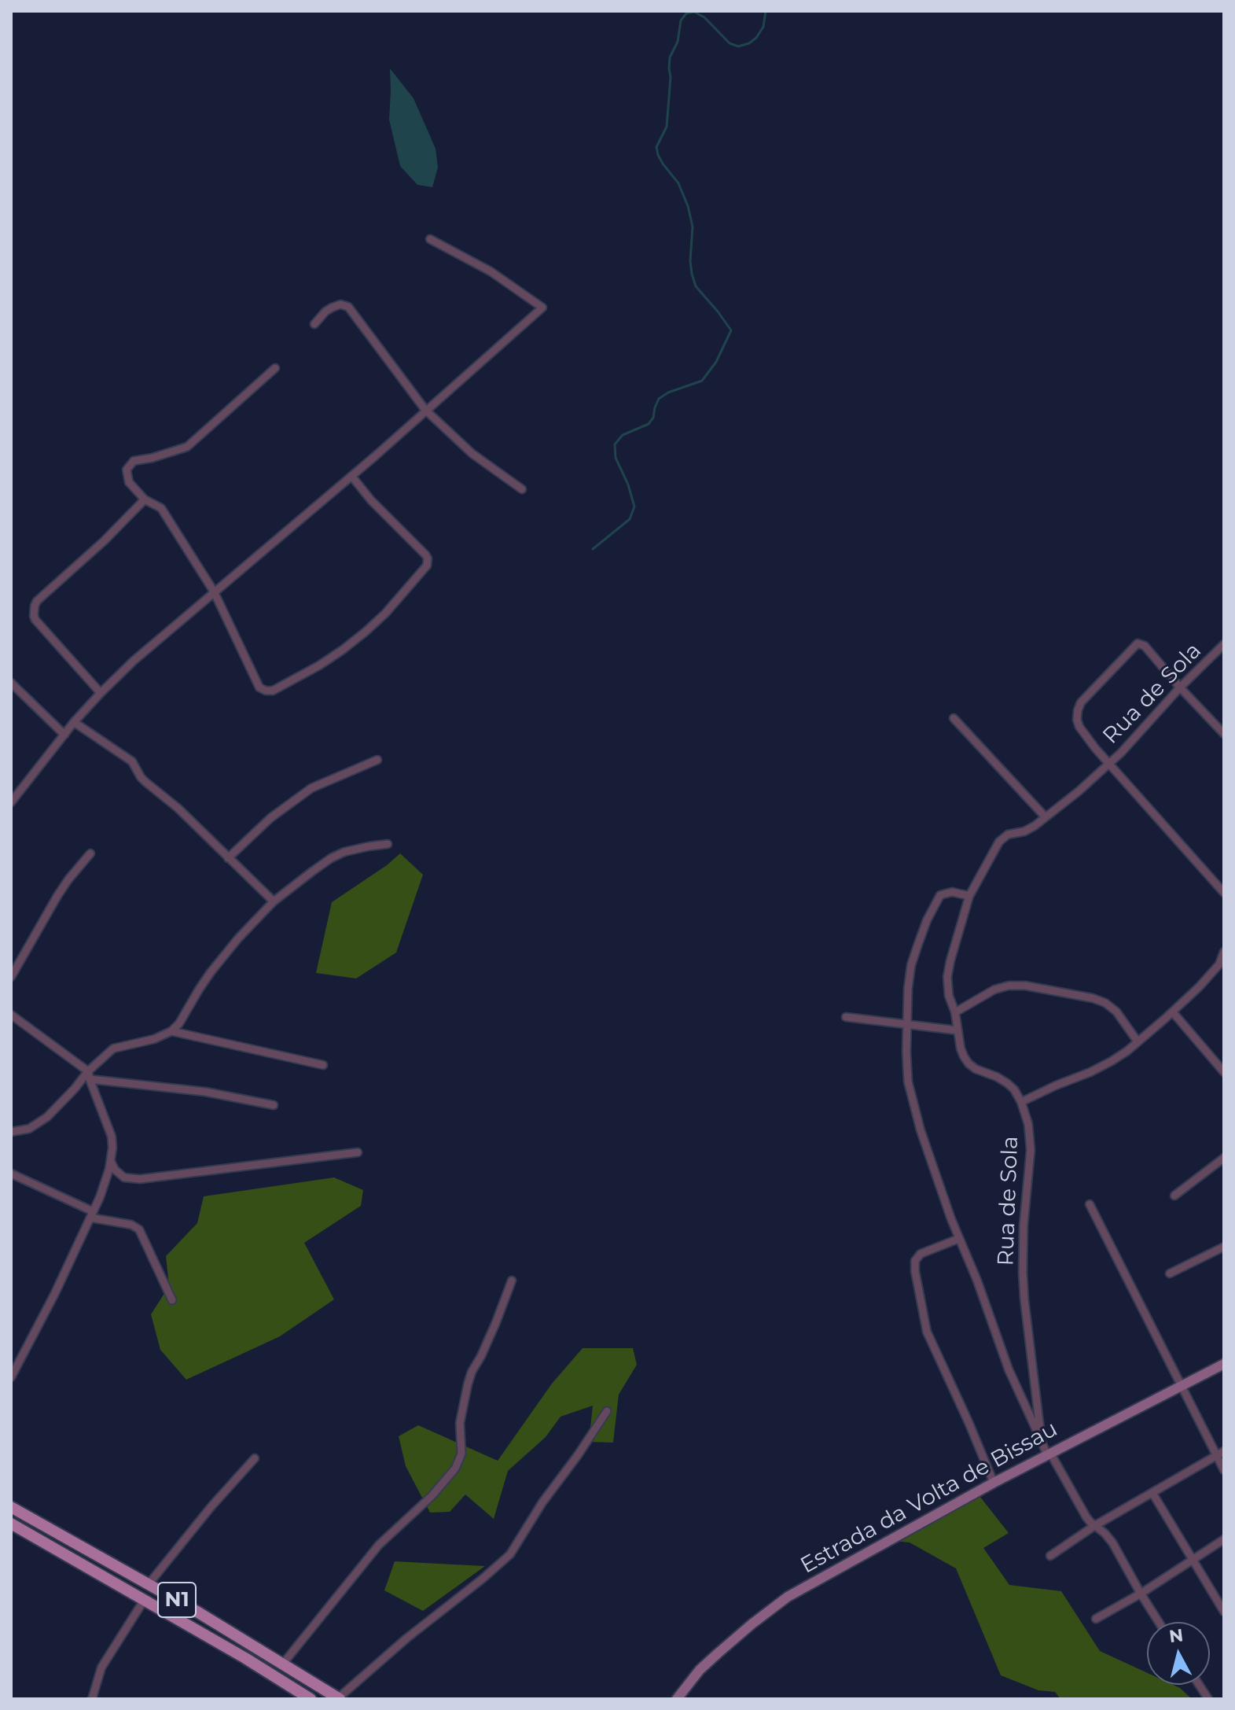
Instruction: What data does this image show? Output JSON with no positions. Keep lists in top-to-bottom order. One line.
{"streets":{"main road":["Estrada da Volta de Bissau","N1"],"street":["Rua de Sola"]},"crossings":[["Rua de Sola","Estrada da Volta de Bissau"]],"north":"top"}
